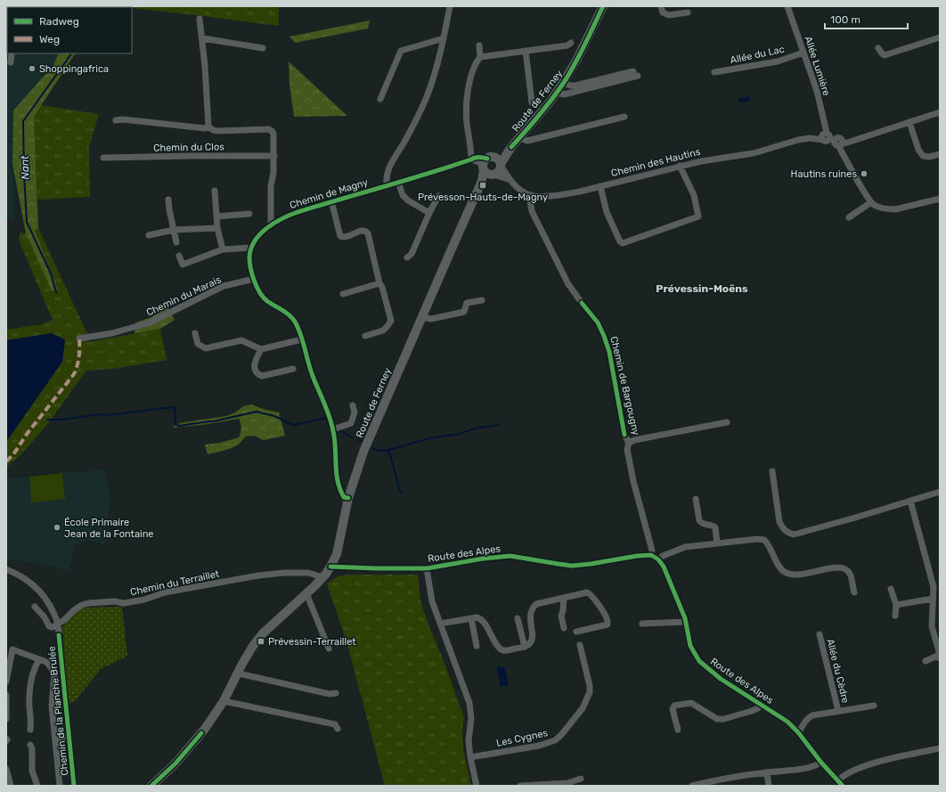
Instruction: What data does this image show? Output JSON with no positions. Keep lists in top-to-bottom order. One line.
{"streets":{"main road":["Route de Ferney"],"street":["Allée du Lac","Allée Lumière","Chemin du Clos","Chemin des Hautins","Chemin de Magny","Chemin du Marais","Chemin de Bargougny","Route des Alpes","Chemin du Terraillet","Allée du Cèdre","Chemin de la Planche Brulée","Les Cygnes"]},"crossings":[["Allée du Lac","Allée Lumière"],["Allée Lumière","Chemin des Hautins"],["Route de Ferney","Chemin de Magny"],["Route de Ferney","Route des Alpes"],["Route de Ferney","Chemin du Terraillet"],["Chemin du Clos","Chemin de Magny"],["Chemin de Bargougny","Route des Alpes"],["Chemin du Terraillet","Chemin de la Planche Brulée"]],"districts":["Prévessin-Moëns"],"water":["Nant"],"places":{"other":["Shoppingafrica","Hautins ruines","École Primaire Jean de la Fontaine"],"transit":["Prévesson-Hauts-de-Magny","Prévessin-Terraillet"]},"legend":["Radweg","Weg"],"scale_bar":"100 m"}
